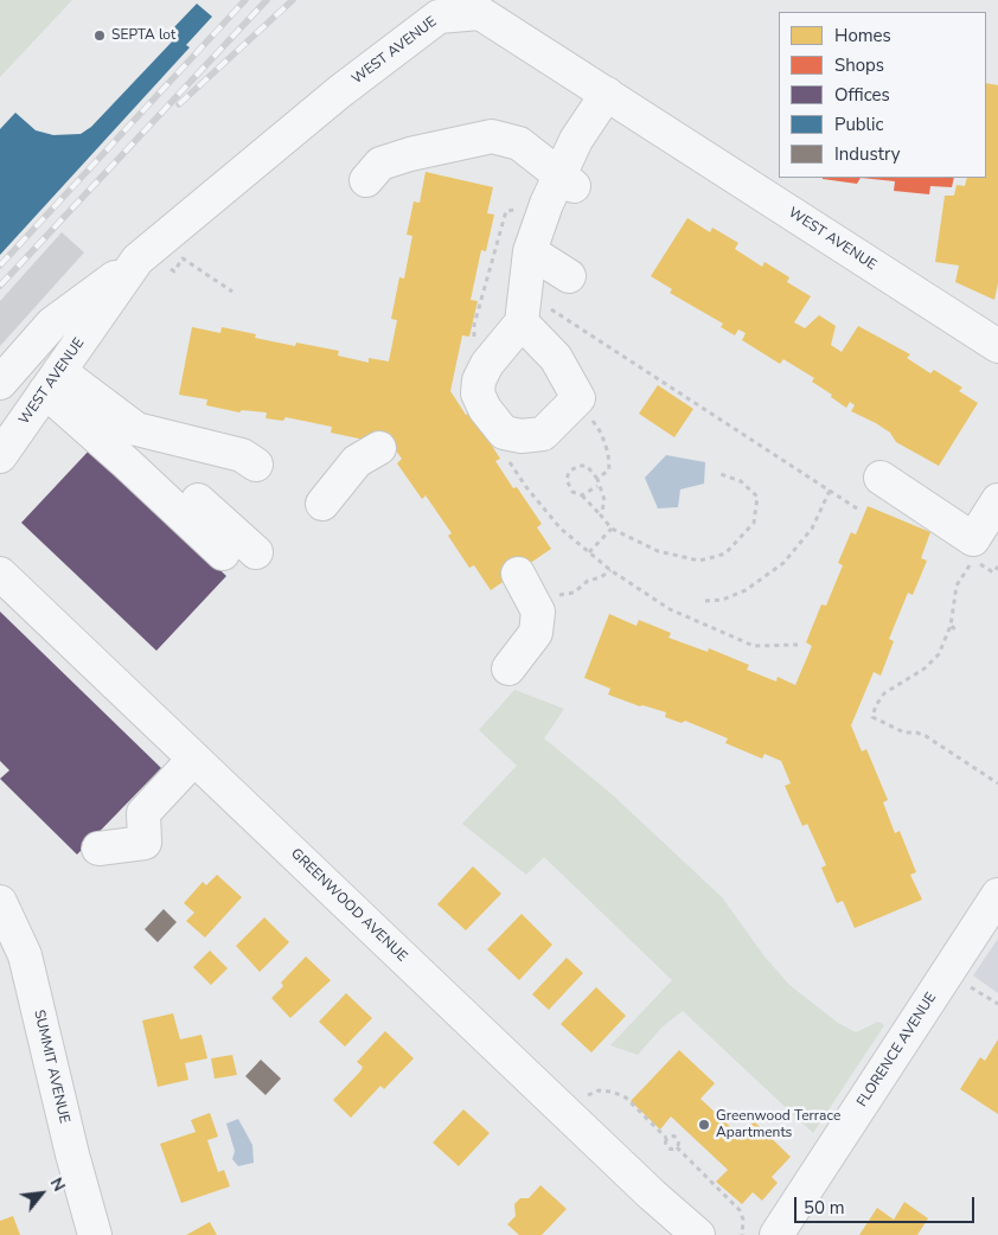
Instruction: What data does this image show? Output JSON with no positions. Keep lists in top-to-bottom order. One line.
{"streets":{"street":["WEST AVENUE","GREENWOOD AVENUE","FLORENCE AVENUE","SUMMIT AVENUE"]},"places":["SEPTA lot","Greenwood Terrace Apartments"],"legend":["Homes","Shops","Offices","Public","Industry"],"scale_bar":"50 m","north":"top right"}
